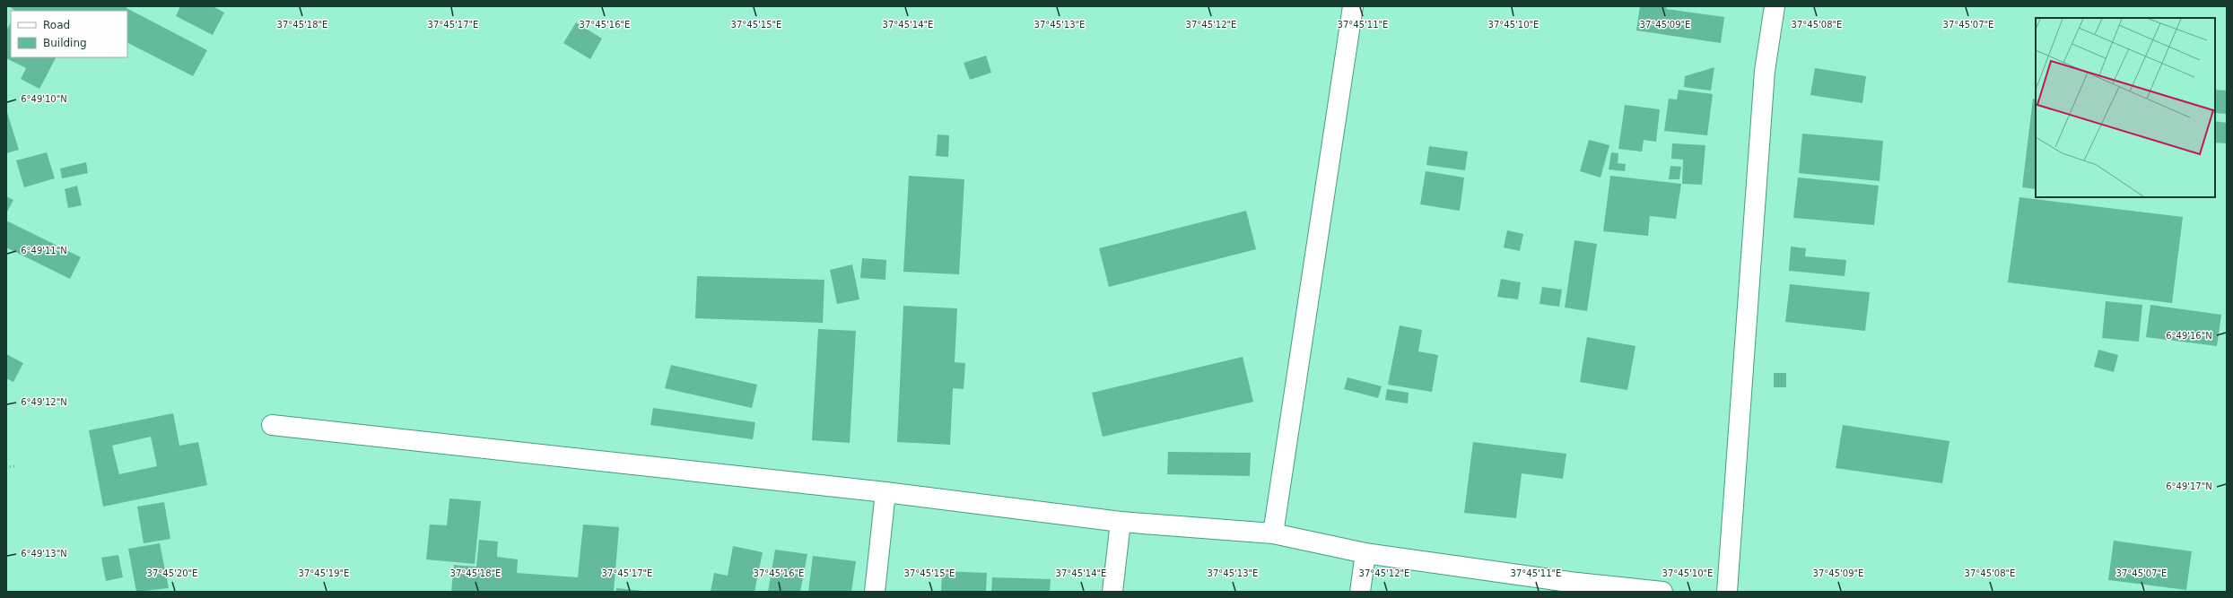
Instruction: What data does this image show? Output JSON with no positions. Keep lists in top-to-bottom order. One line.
{"legend":["Road","Building"],"coordinates":["37°45'18\"E","37°45'17\"E","37°45'16\"E","37°45'15\"E","37°45'14\"E","37°45'13\"E","37°45'12\"E","37°45'11\"E","37°45'10\"E","37°45'09\"E","37°45'08\"E","37°45'07\"E","6°49'10\"N","6°49'11\"N","6°49'16\"N","6°49'12\"N","6°49'17\"N","6°49'13\"N","37°45'20\"E","37°45'19\"E"]}
